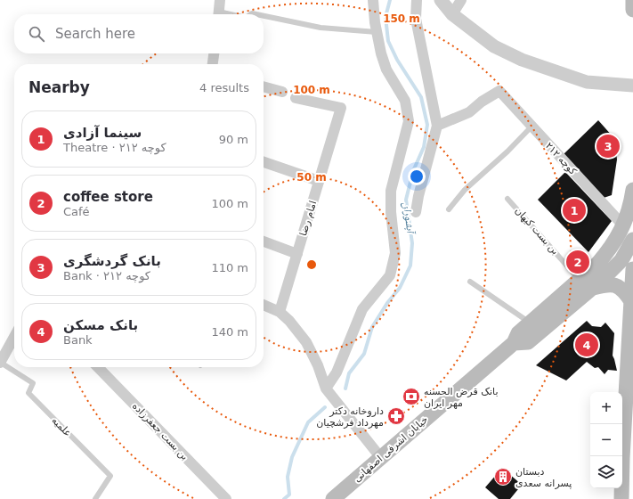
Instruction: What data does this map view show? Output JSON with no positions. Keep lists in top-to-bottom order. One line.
{"streets":{"main road":["خیابان اشرفی اصفهانی"],"street":["کوچه ۲۱۲","امام رضا","بن بست جعفرزاده"],"lane":["بن بست کیهان","علمیه"]},"crossings":[["کوچه ۲۱۲","خیابان اشرفی اصفهانی"],["بن بست کیهان","خیابان اشرفی اصفهانی"]],"water":["آبشوران"],"places":{"bank":["بانک قرض الحسنه مهر ایران"],"pharmacy":["داروخانه دکتر مهرداد فرشچیان"],"building":["دبستان پسرانه سعدی"]},"page":{"search":"Search here","heading":["Nearby","4 results"],"list":[{"mark":"1","name":"سینما آزادی","note":"Theatre · کوچه ۲۱۲","value":"90 m"},{"mark":"2","name":"coffee store","note":"Café","value":"100 m"},{"mark":"3","name":"بانک گردشگری","note":"Bank · کوچه ۲۱۲","value":"110 m"},{"mark":"4","name":"بانک مسکن","note":"Bank","value":"140 m"}],"pins":["3","1","2","4"],"map_buttons":["+","−"]},"rings":["150 m","100 m","50 m"]}
